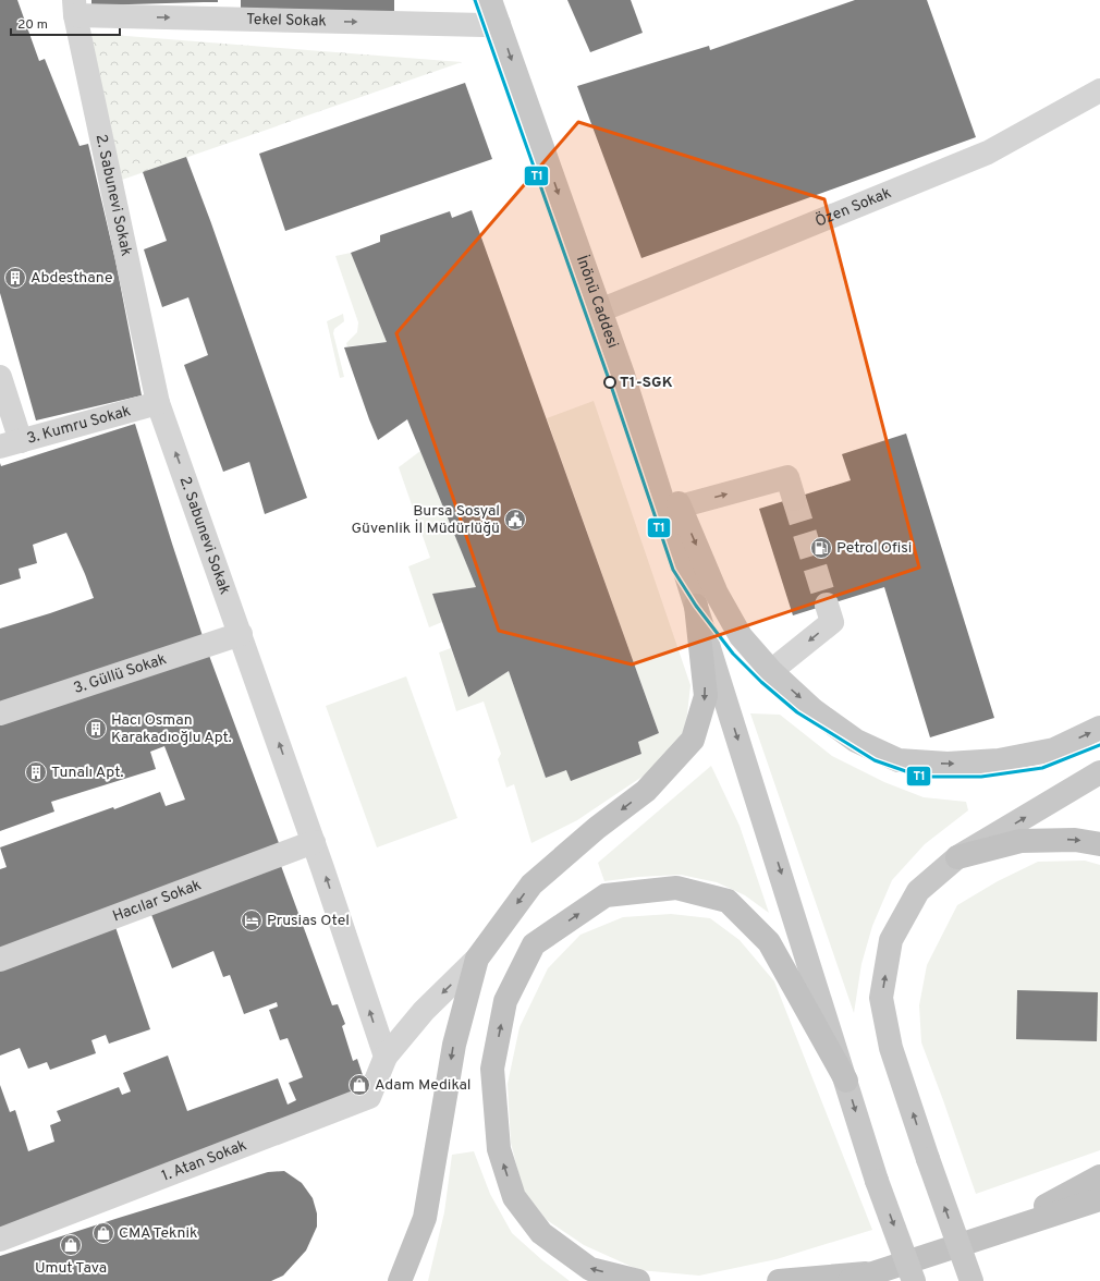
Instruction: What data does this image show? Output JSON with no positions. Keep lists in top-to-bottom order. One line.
{"streets":{"main road":["İnönü Caddesi"],"street":["Tekel Sokak","2. Sabunevi Sokak","Özen Sokak","3. Kumru Sokak","3. Güllü Sokak","Hacılar Sokak","1. Atan Sokak"]},"crossings":[["Tekel Sokak","2. Sabunevi Sokak"],["Tekel Sokak","İnönü Caddesi"],["2. Sabunevi Sokak","3. Kumru Sokak"],["2. Sabunevi Sokak","3. Güllü Sokak"],["2. Sabunevi Sokak","Hacılar Sokak"],["2. Sabunevi Sokak","1. Atan Sokak"],["Özen Sokak","İnönü Caddesi"]],"one_way":["Tekel Sokak","2. Sabunevi Sokak","İnönü Caddesi"],"places":{"building":["Abdesthane","Hacı Osman Karakadıoğlu Apt.","Tunalı Apt."],"other":["T1-SGK"],"public building":["Bursa Sosyal Güvenlik İl Müdürlüğü"],"fuel station":["Petrol Ofisi"],"hotel":["Prusias Otel"],"shop":["Adam Medikal","CMA Teknik","Umut Tava"]},"lines":["transit line T1"],"scale_bar":"20 m"}
